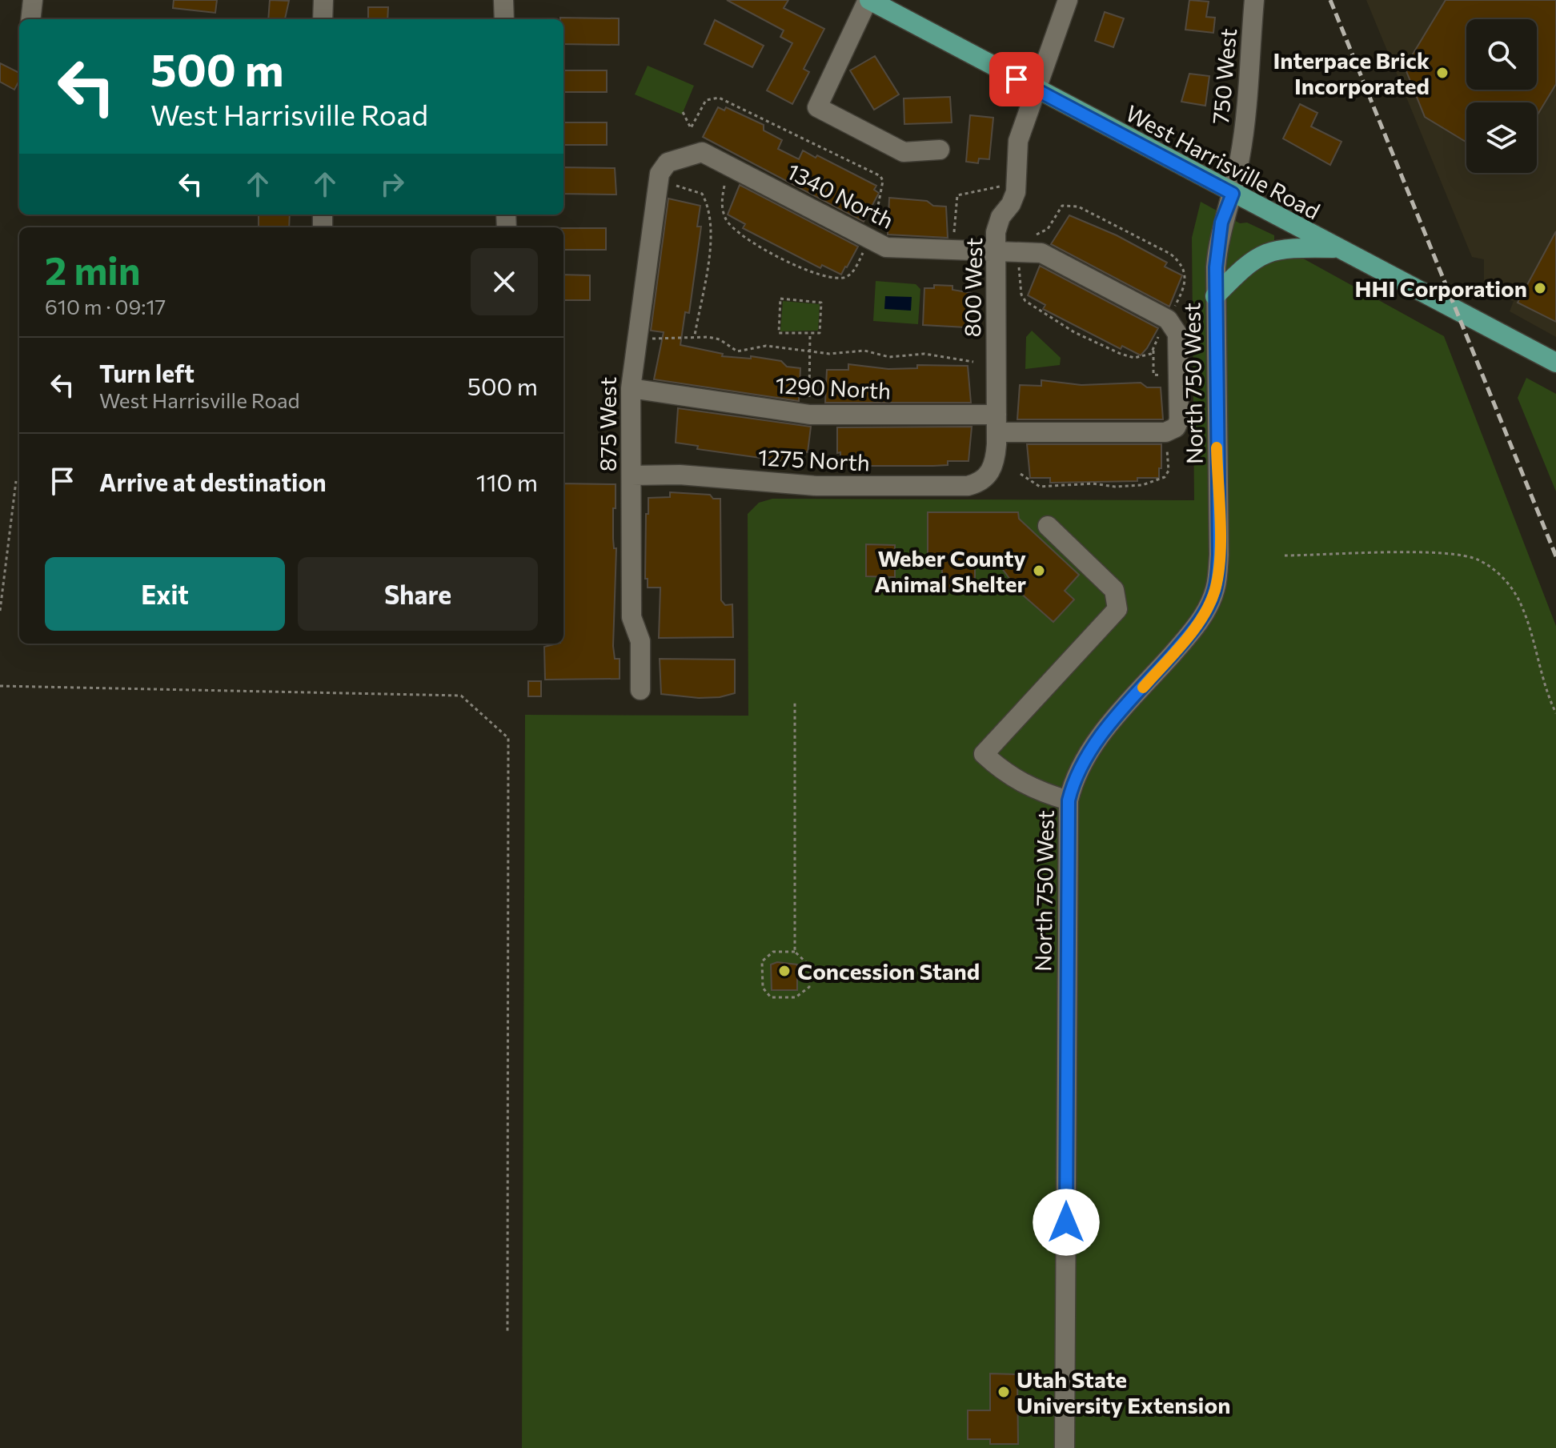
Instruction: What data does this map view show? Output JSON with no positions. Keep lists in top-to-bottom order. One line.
{"streets":{"main road":["West Harrisville Road"],"street":["750 West","1340 North","800 West","North 750 West","1290 North","875 West","1275 North"]},"crossings":[["750 West","West Harrisville Road"],["750 West","North 750 West"],["West Harrisville Road","800 West"],["West Harrisville Road","North 750 West"],["1340 North","800 West"],["1340 North","1290 North"],["1340 North","875 West"],["800 West","1290 North"],["800 West","1275 North"],["1290 North","875 West"],["875 West","1275 North"]],"places":["Interpace Brick Incorporated","HHI Corporation","Weber County Animal Shelter","Concession Stand","Utah State University Extension"],"page":{"turn":["500 m","West Harrisville Road"],"heading":["2 min","610 m · 09:17"],"list":[{"name":"Turn left","note":"West Harrisville Road","value":"500 m"},{"name":"Arrive at destination","value":"110 m"}],"buttons":["Exit","Share"]}}
